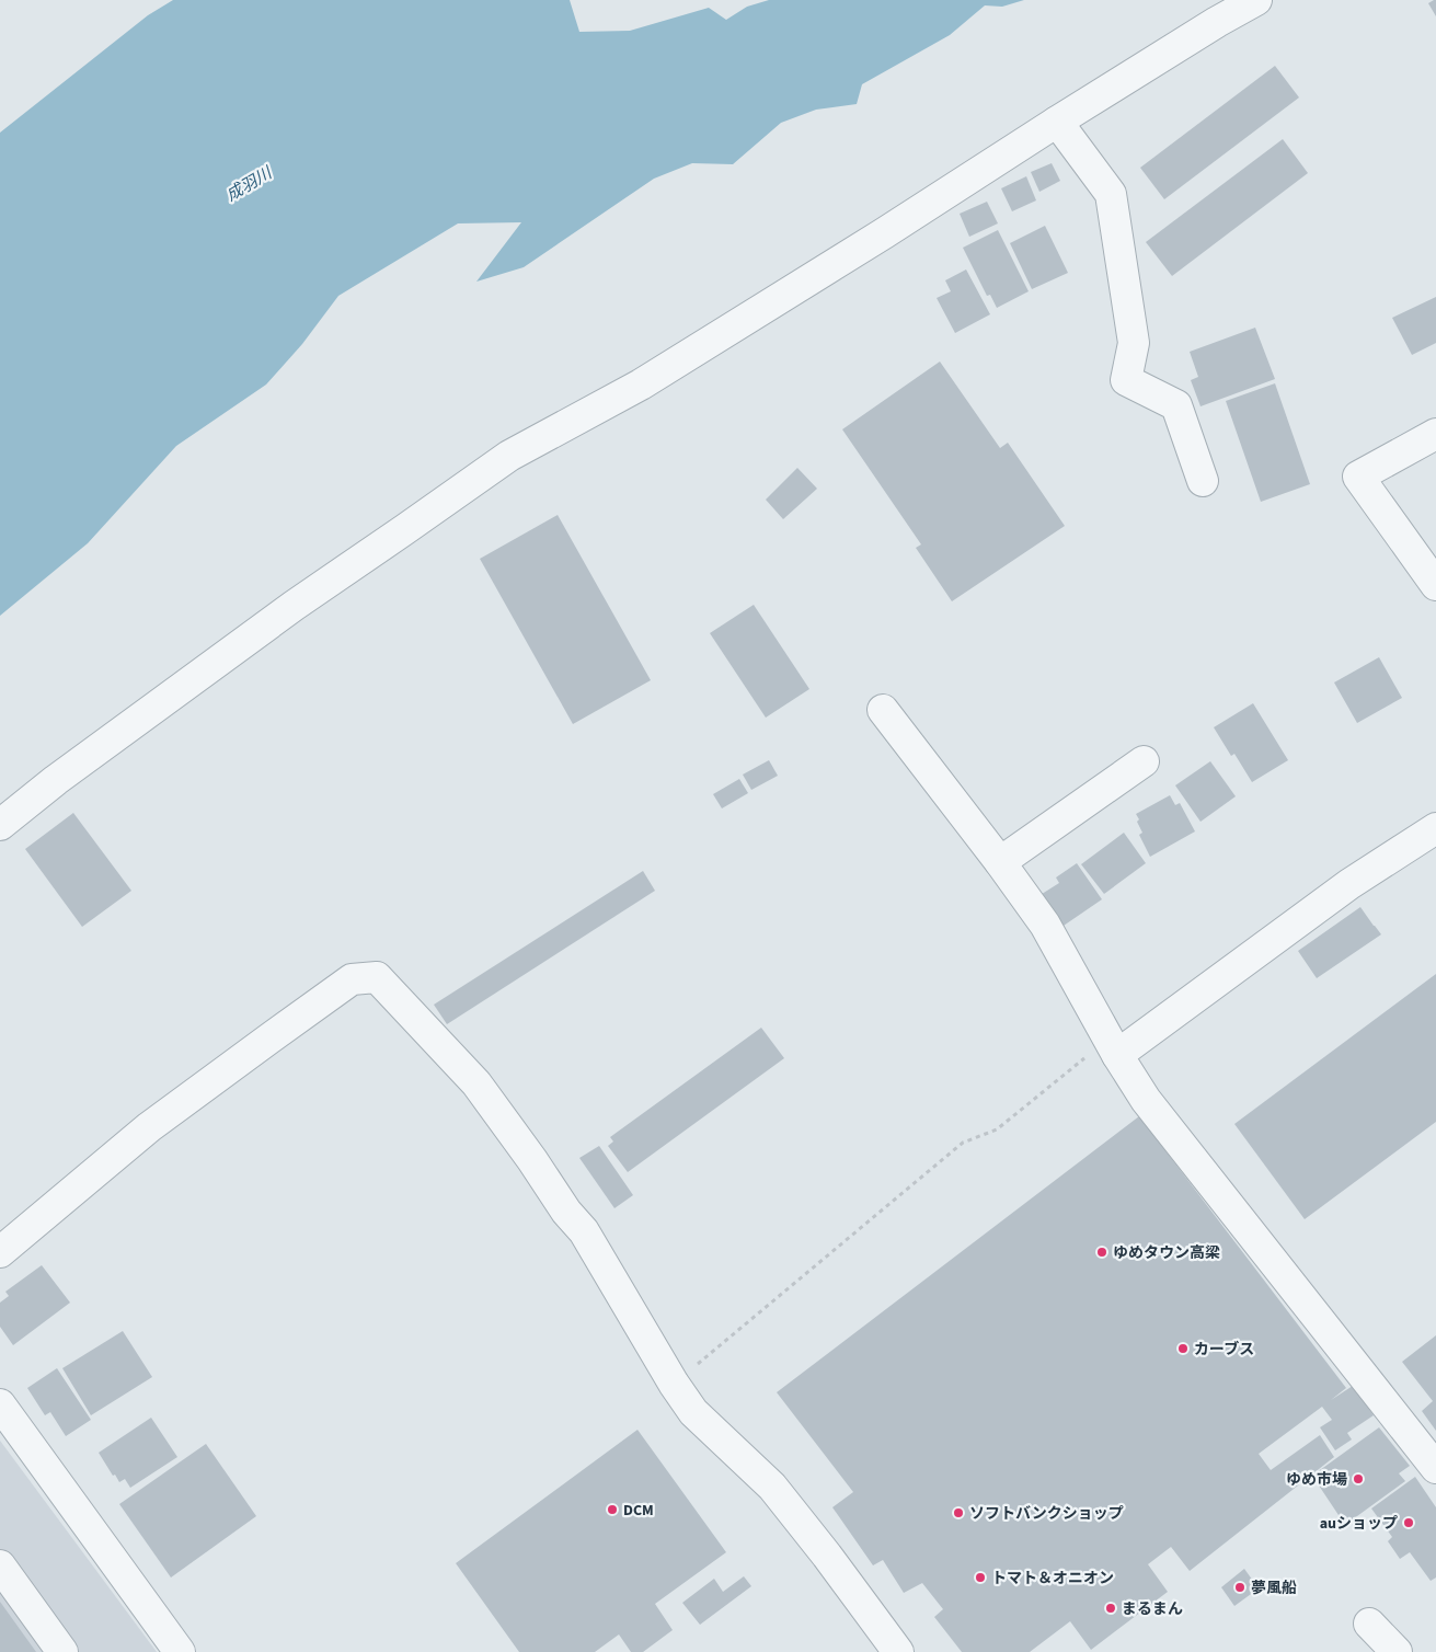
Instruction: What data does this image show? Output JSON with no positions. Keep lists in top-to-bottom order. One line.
{"water":["成羽川"],"places":["ゆめタウン高梁","カーブス","ゆめ市場","DCM","ソフトバンクショップ","auショップ","トマト＆オニオン","夢風船","まるまん"]}
